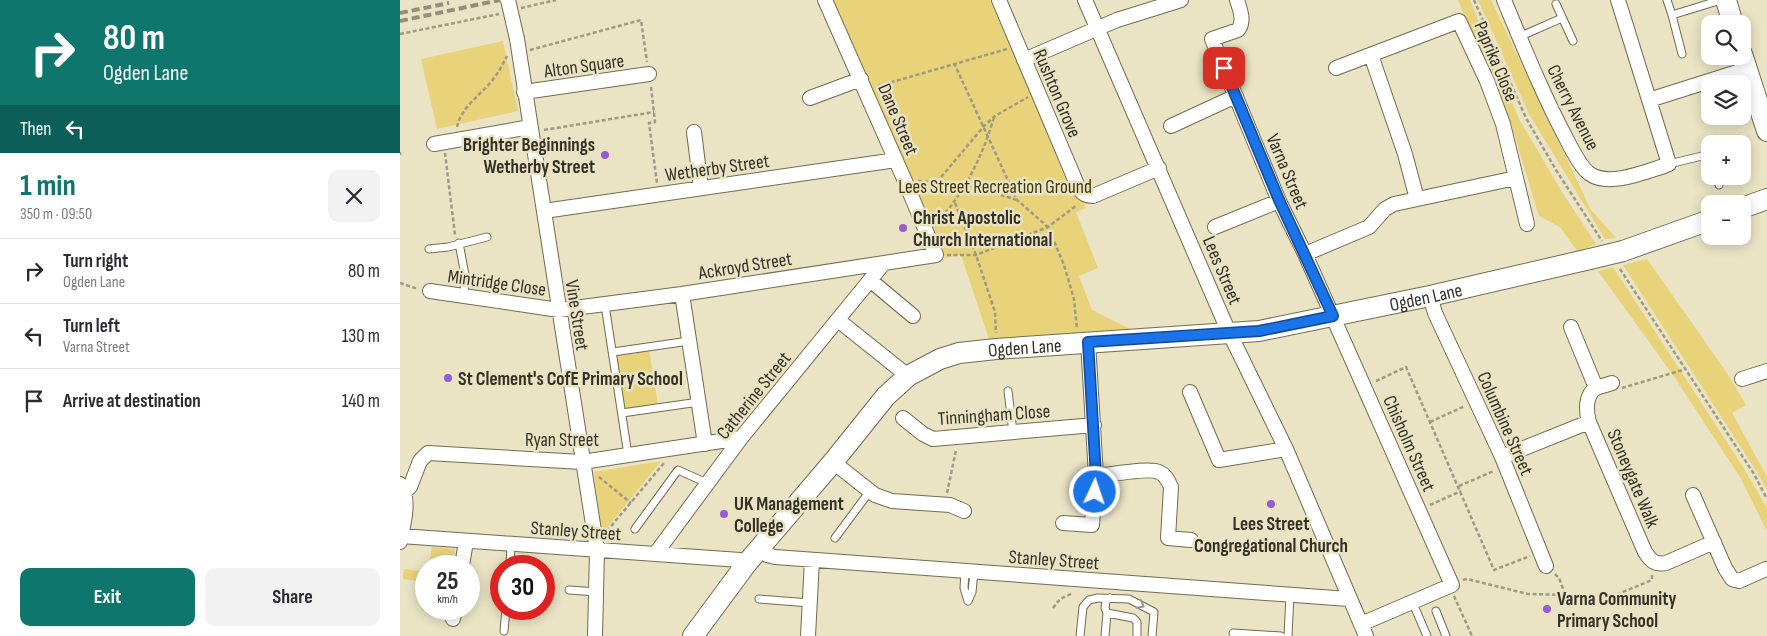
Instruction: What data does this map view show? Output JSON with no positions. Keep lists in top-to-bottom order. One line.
{"streets":{"street":["Paprika Close","Alton Square","Rushton Grove","Cherry Avenue","Dane Street","Wetherby Street","Varna Street","Ackroyd Street","Lees Street","Mintridge Close","Ogden Lane","Vine Street","Catherine Street","Tinningham Close","Columbine Street","Ryan Street","Chisholm Street","Stoneygate Walk","Stanley Street"]},"crossings":[["Alton Square","Vine Street"],["Dane Street","Wetherby Street"],["Dane Street","Ackroyd Street"],["Wetherby Street","Vine Street"],["Varna Street","Ogden Lane"],["Varna Street","Chisholm Street"],["Ackroyd Street","Mintridge Close"],["Ackroyd Street","Vine Street"],["Ackroyd Street","Catherine Street"],["Lees Street","Ogden Lane"],["Lees Street","Stanley Street"],["Mintridge Close","Vine Street"],["Ogden Lane","Columbine Street"],["Ogden Lane","Chisholm Street"],["Ogden Lane","Stanley Street"],["Vine Street","Ryan Street"],["Vine Street","Stanley Street"],["Catherine Street","Ryan Street"],["Catherine Street","Stanley Street"],["Columbine Street","Stoneygate Walk"]],"parks":["Lees Street Recreation Ground"],"places":["Brighter Beginnings Wetherby Street","Christ Apostolic Church International","St Clement's CofE Primary School","Lees Street Congregational Church","UK Management College","Varna Community Primary School"],"page":{"turn":["80 m","Ogden Lane"],"map_buttons":["+","−"],"then":"Then","heading":["1 min","350 m · 09:50"],"list":[{"name":"Turn right","note":"Ogden Lane","value":"80 m"},{"name":"Turn left","note":"Varna Street","value":"130 m"},{"name":"Arrive at destination","value":"140 m"}],"speed":"25 km/h","limit":"30","buttons":["Exit","Share"]}}
